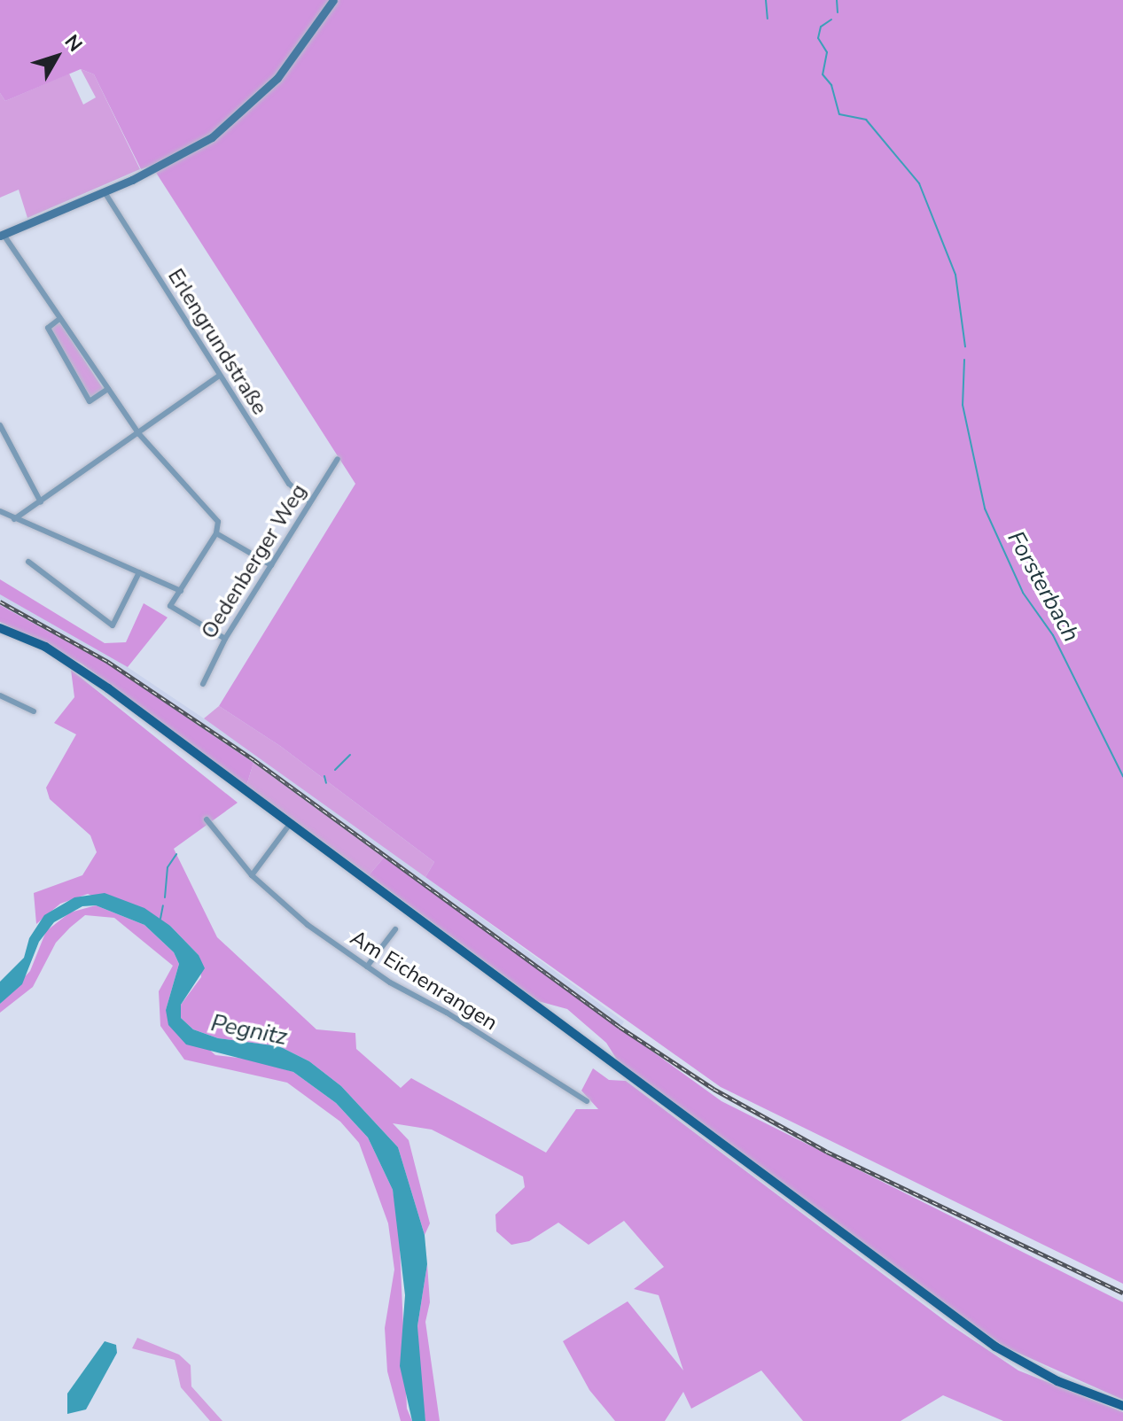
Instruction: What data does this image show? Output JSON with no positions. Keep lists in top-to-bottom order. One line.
{"streets":{"street":["Erlengrundstraße","Oedenberger Weg","Am Eichenrangen"]},"crossings":[["Erlengrundstraße","Oedenberger Weg"]],"water":["Forsterbach","Pegnitz"],"north":"top right"}
